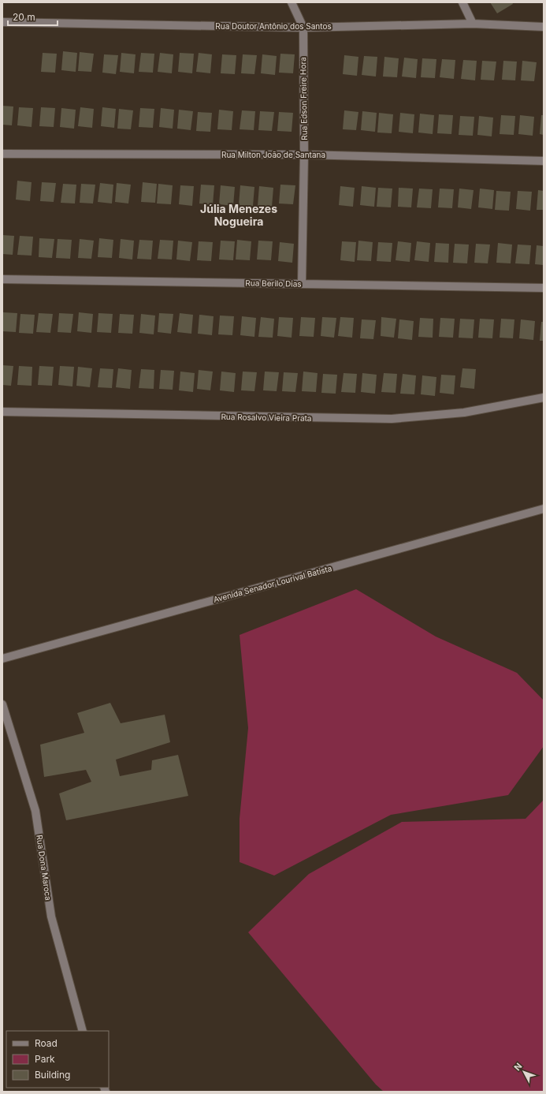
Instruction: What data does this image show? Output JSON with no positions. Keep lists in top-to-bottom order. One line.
{"streets":{"street":["Rua Doutor Antônio dos Santos","Rua Edson Freire Hora","Rua Milton João de Santana","Rua Berilo Dias","Rua Rosalvo Vieira Prata","Avenida Senador Lourival Batista","Rua Dona Maroca"]},"crossings":[["Rua Doutor Antônio dos Santos","Rua Edson Freire Hora"],["Rua Edson Freire Hora","Rua Milton João de Santana"],["Rua Edson Freire Hora","Rua Berilo Dias"]],"districts":["Júlia Menezes Nogueira"],"legend":["Road","Park","Building"],"scale_bar":"20 m","north":"top left"}
